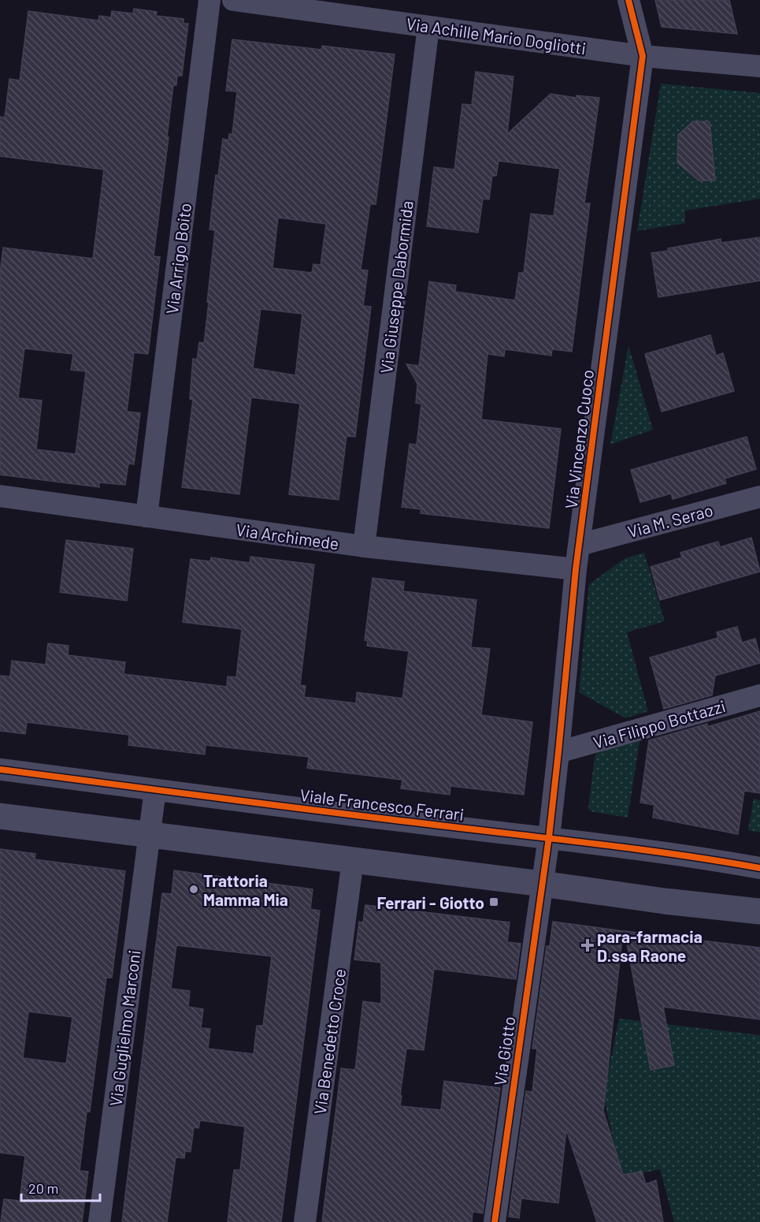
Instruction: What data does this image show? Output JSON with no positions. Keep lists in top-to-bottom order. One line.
{"streets":{"street":["Via Achille Mario Dogliotti","Via Arrigo Boito","Via Giuseppe Dabormida","Via Vincenzo Cuoco","Via M. Serao","Via Archimede","Via Filippo Bottazzi","Viale Francesco Ferrari","Via Guglielmo Marconi","Via Benedetto Croce","Via Giotto"]},"crossings":[["Via Achille Mario Dogliotti","Via Giuseppe Dabormida"],["Via Achille Mario Dogliotti","Via Vincenzo Cuoco"],["Via Arrigo Boito","Via Archimede"],["Via Giuseppe Dabormida","Via Archimede"],["Via Vincenzo Cuoco","Via M. Serao"],["Via Vincenzo Cuoco","Via Archimede"],["Via Vincenzo Cuoco","Via Filippo Bottazzi"],["Via Vincenzo Cuoco","Viale Francesco Ferrari"],["Via Vincenzo Cuoco","Via Giotto"],["Viale Francesco Ferrari","Via Guglielmo Marconi"]],"places":{"other":["Trattoria Mamma Mia"],"transit":["Ferrari - Giotto"],"health":["para-farmacia D.ssa Raone"]},"scale_bar":"20 m"}
